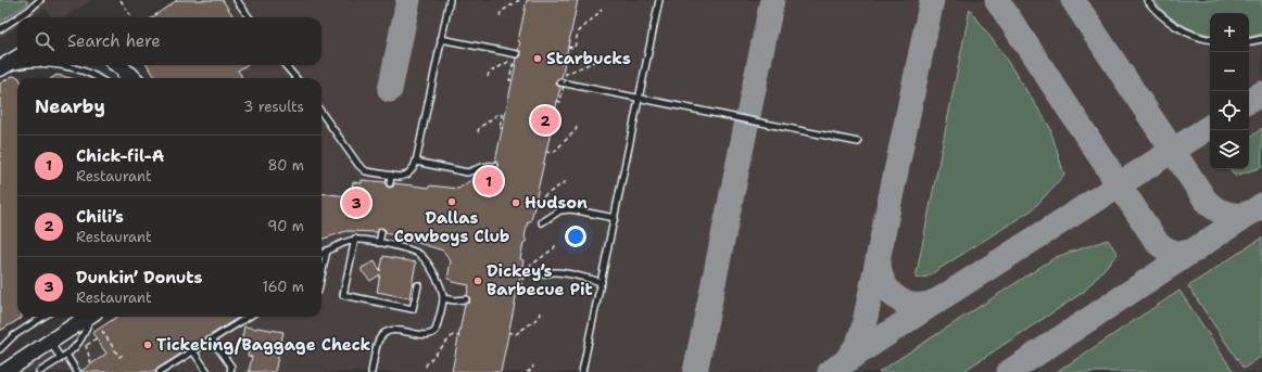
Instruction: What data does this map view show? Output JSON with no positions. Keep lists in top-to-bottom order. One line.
{"places":["Starbucks","Dallas Cowboys Club","Hudson","Dickey’s Barbecue Pit","Ticketing/Baggage Check"],"page":{"map_buttons":["+","−"],"search":"Search here","heading":["Nearby","3 results"],"pins":["2","1","3"],"list":[{"mark":"1","name":"Chick-fil-A","note":"Restaurant","value":"80 m"},{"mark":"2","name":"Chili’s","note":"Restaurant","value":"90 m"},{"mark":"3","name":"Dunkin’ Donuts","note":"Restaurant","value":"160 m"}]}}
